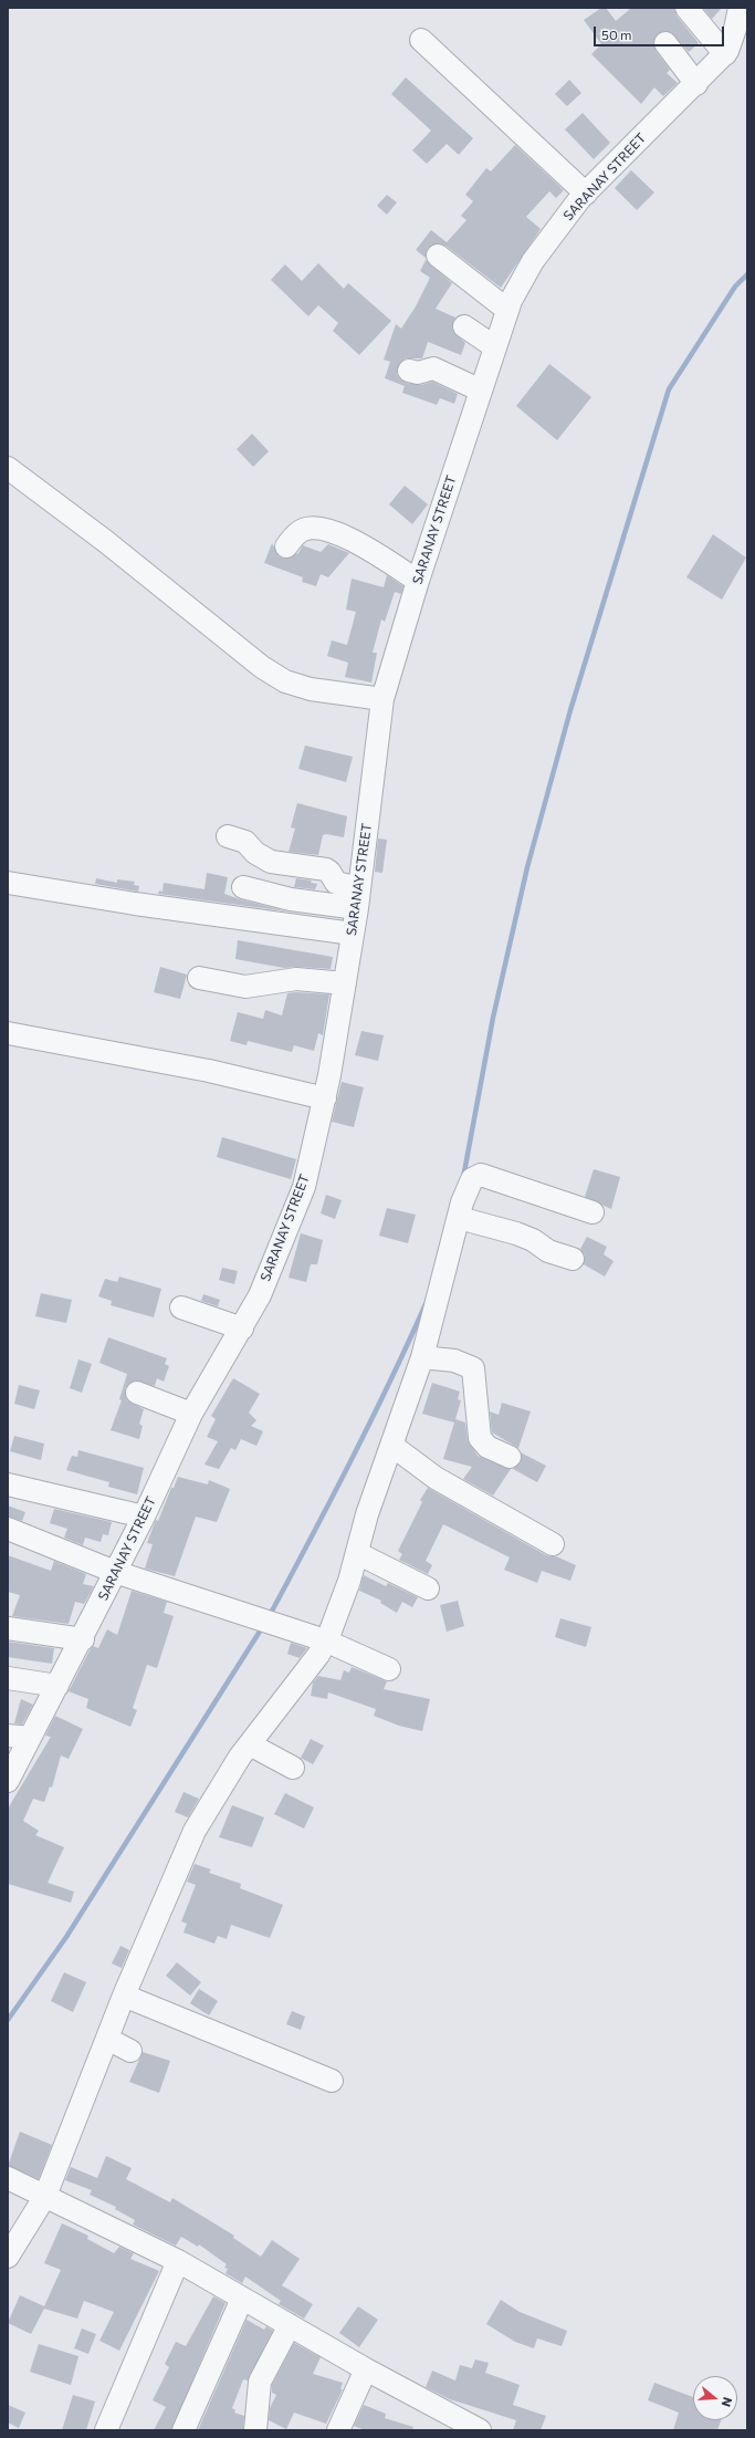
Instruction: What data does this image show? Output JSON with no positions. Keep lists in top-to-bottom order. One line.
{"streets":{"street":["SARANAY STREET"]},"scale_bar":"50 m","north":"right"}
